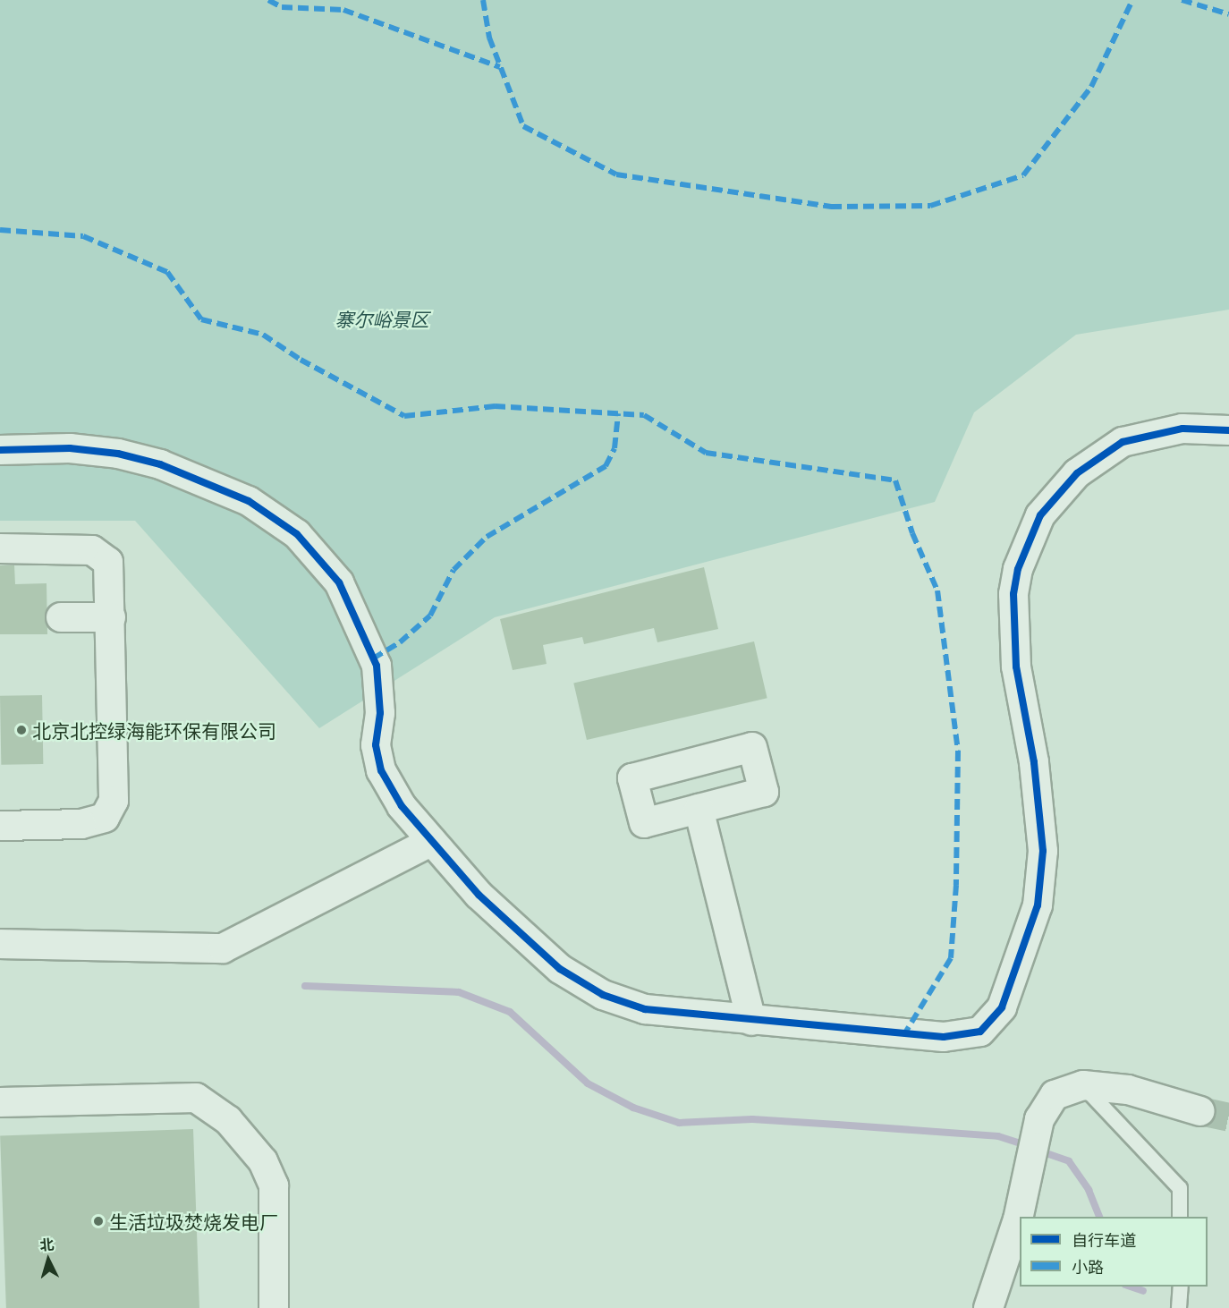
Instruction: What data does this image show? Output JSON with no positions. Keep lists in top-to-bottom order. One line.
{"parks":["寨尔峪景区"],"places":["北京北控绿海能环保有限公司","生活垃圾焚烧发电厂"],"legend":["自行车道","小路"],"north":"top"}
